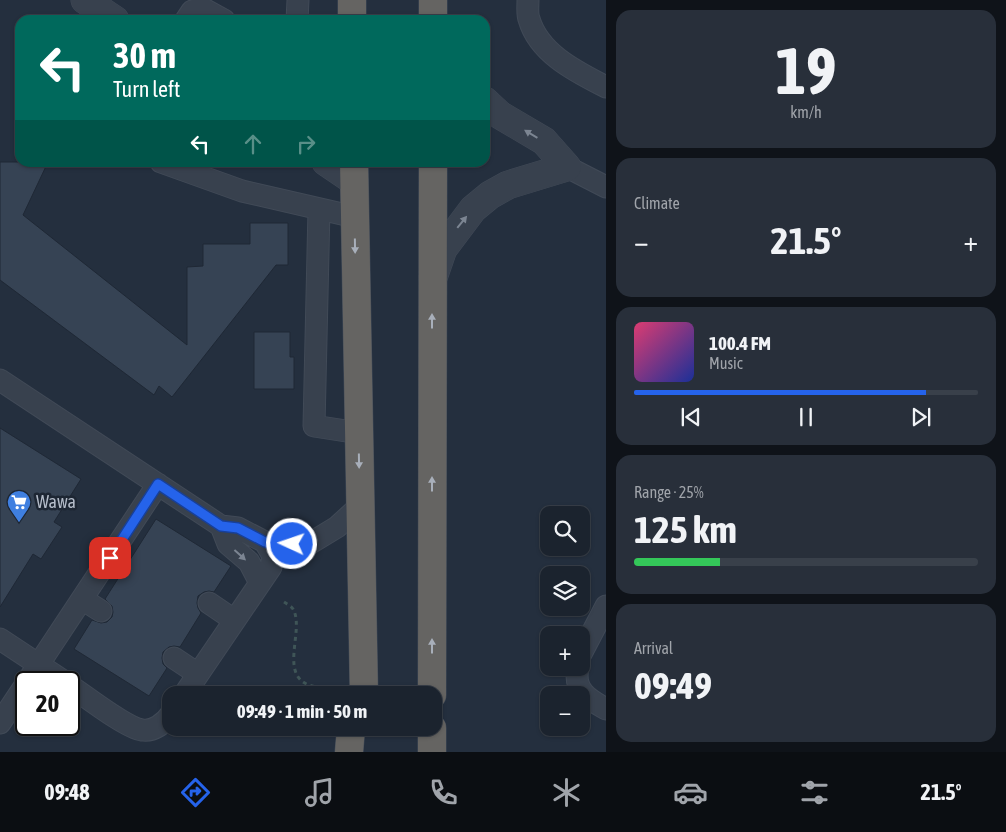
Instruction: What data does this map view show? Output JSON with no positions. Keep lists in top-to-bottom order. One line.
{"places":{"supermarket":["Wawa"]},"page":{"tile":[["19","km/h"],"Climate",["Range · 25%","125 km"],["Arrival","09:49"]],"turn":["30 m","Turn left"],"heat":["−","21.5°","+"],"song":["100.4 FM","Music"],"map_buttons":["+","−"],"limit":"20","trip":"09:49 · 1 min · 50 m","tabs":["09:48","21.5°"]}}
